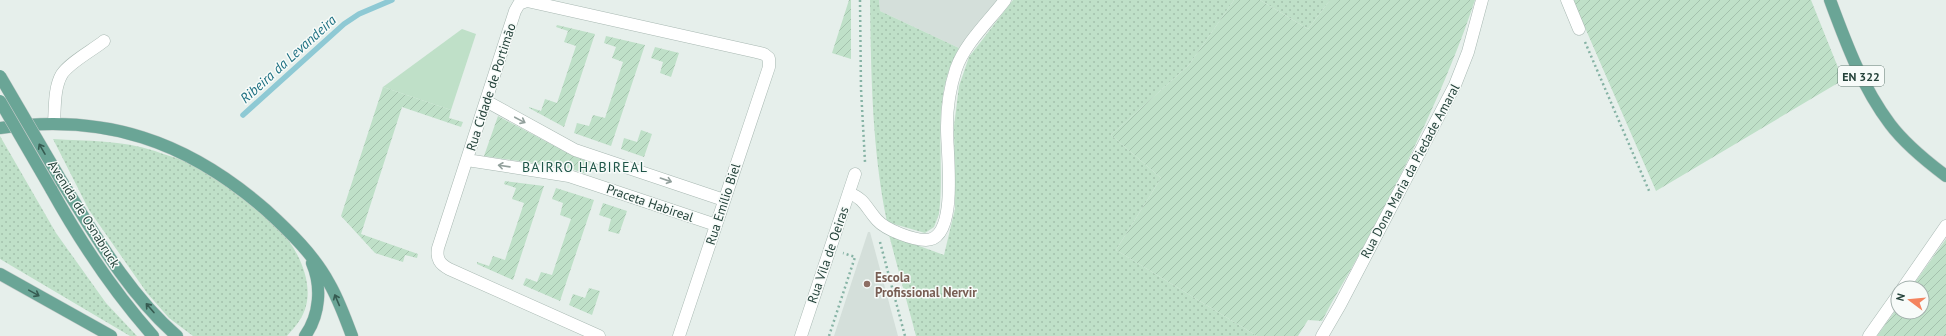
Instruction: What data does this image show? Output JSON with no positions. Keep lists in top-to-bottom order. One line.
{"streets":{"main road":["EN 322","Avenida de Osnabruck"],"street":["Rua Cidade de Portimão","Rua Dona Maria da Piedade Amaral","Praceta Habireal","Rua Emílio Biel","Rua Vila de Oeiras"]},"crossings":[["Rua Cidade de Portimão","Praceta Habireal"],["Rua Cidade de Portimão","Rua Emílio Biel"],["Praceta Habireal","Rua Emílio Biel"]],"districts":["BAIRRO HABIREAL"],"water":["Ribeira da Levandeira"],"places":["Escola Profissional Nervir"],"north":"left"}
